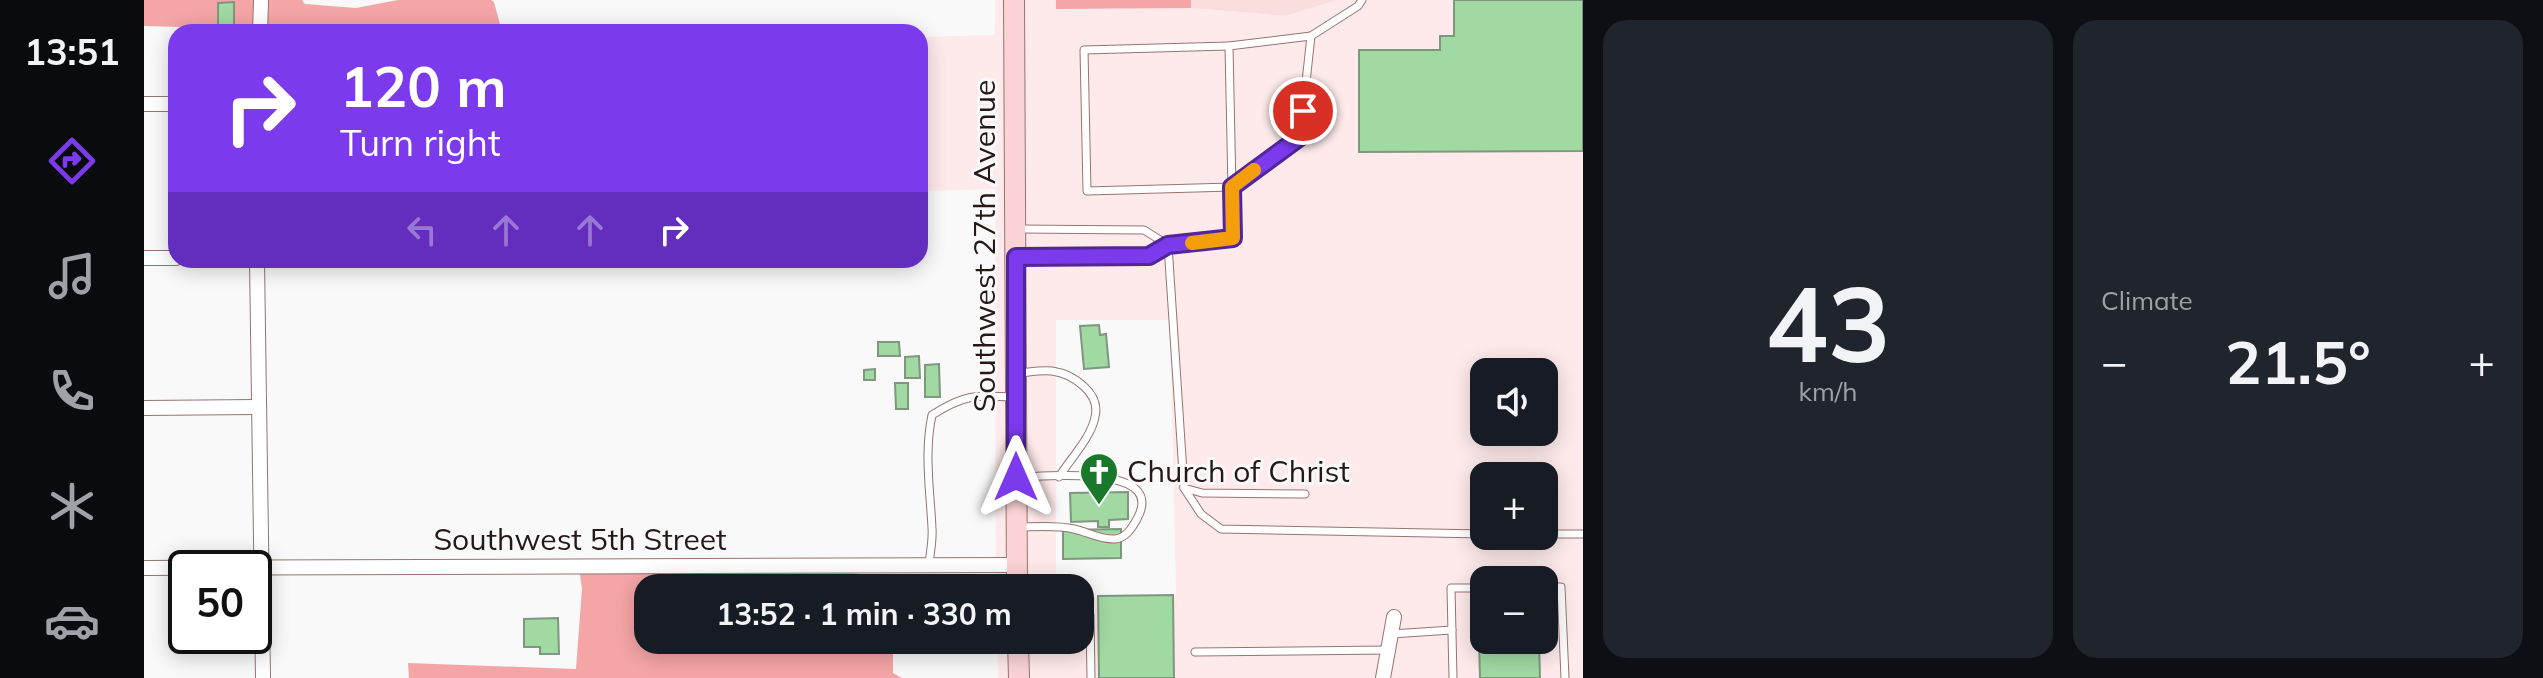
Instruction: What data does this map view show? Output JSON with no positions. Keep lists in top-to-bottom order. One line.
{"streets":{"main road":["Southwest 27th Avenue"],"street":["Southwest 5th Street"]},"crossings":[["Southwest 27th Avenue","Southwest 5th Street"]],"places":{"church":["Church of Christ"]},"page":{"tabs":"13:51","tile":[["43","km/h"],"Climate"],"turn":["120 m","Turn right"],"heat":["−","21.5°","+"],"map_buttons":["+","−"],"limit":"50","trip":"13:52 · 1 min · 330 m"}}
